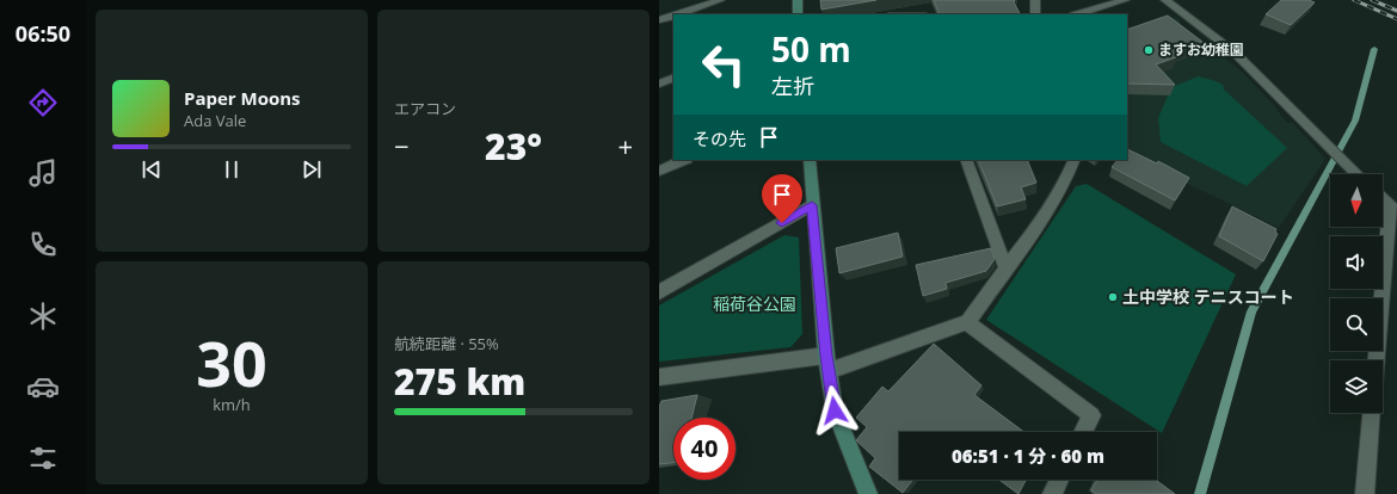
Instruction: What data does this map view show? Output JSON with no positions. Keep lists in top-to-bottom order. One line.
{"parks":["稲荷谷公園"],"places":["ますお幼稚園","土中学校 テニスコート"],"north":"bottom","page":{"tabs":"06:50","tile":["エアコン",["30","km/h"],["航続距離 · 55%","275 km"]],"turn":["50 m","左折"],"song":["Paper Moons","Ada Vale"],"then":"その先","heat":["−","23°","+"],"limit":"40","trip":"06:51 · 1 分 · 60 m"}}
